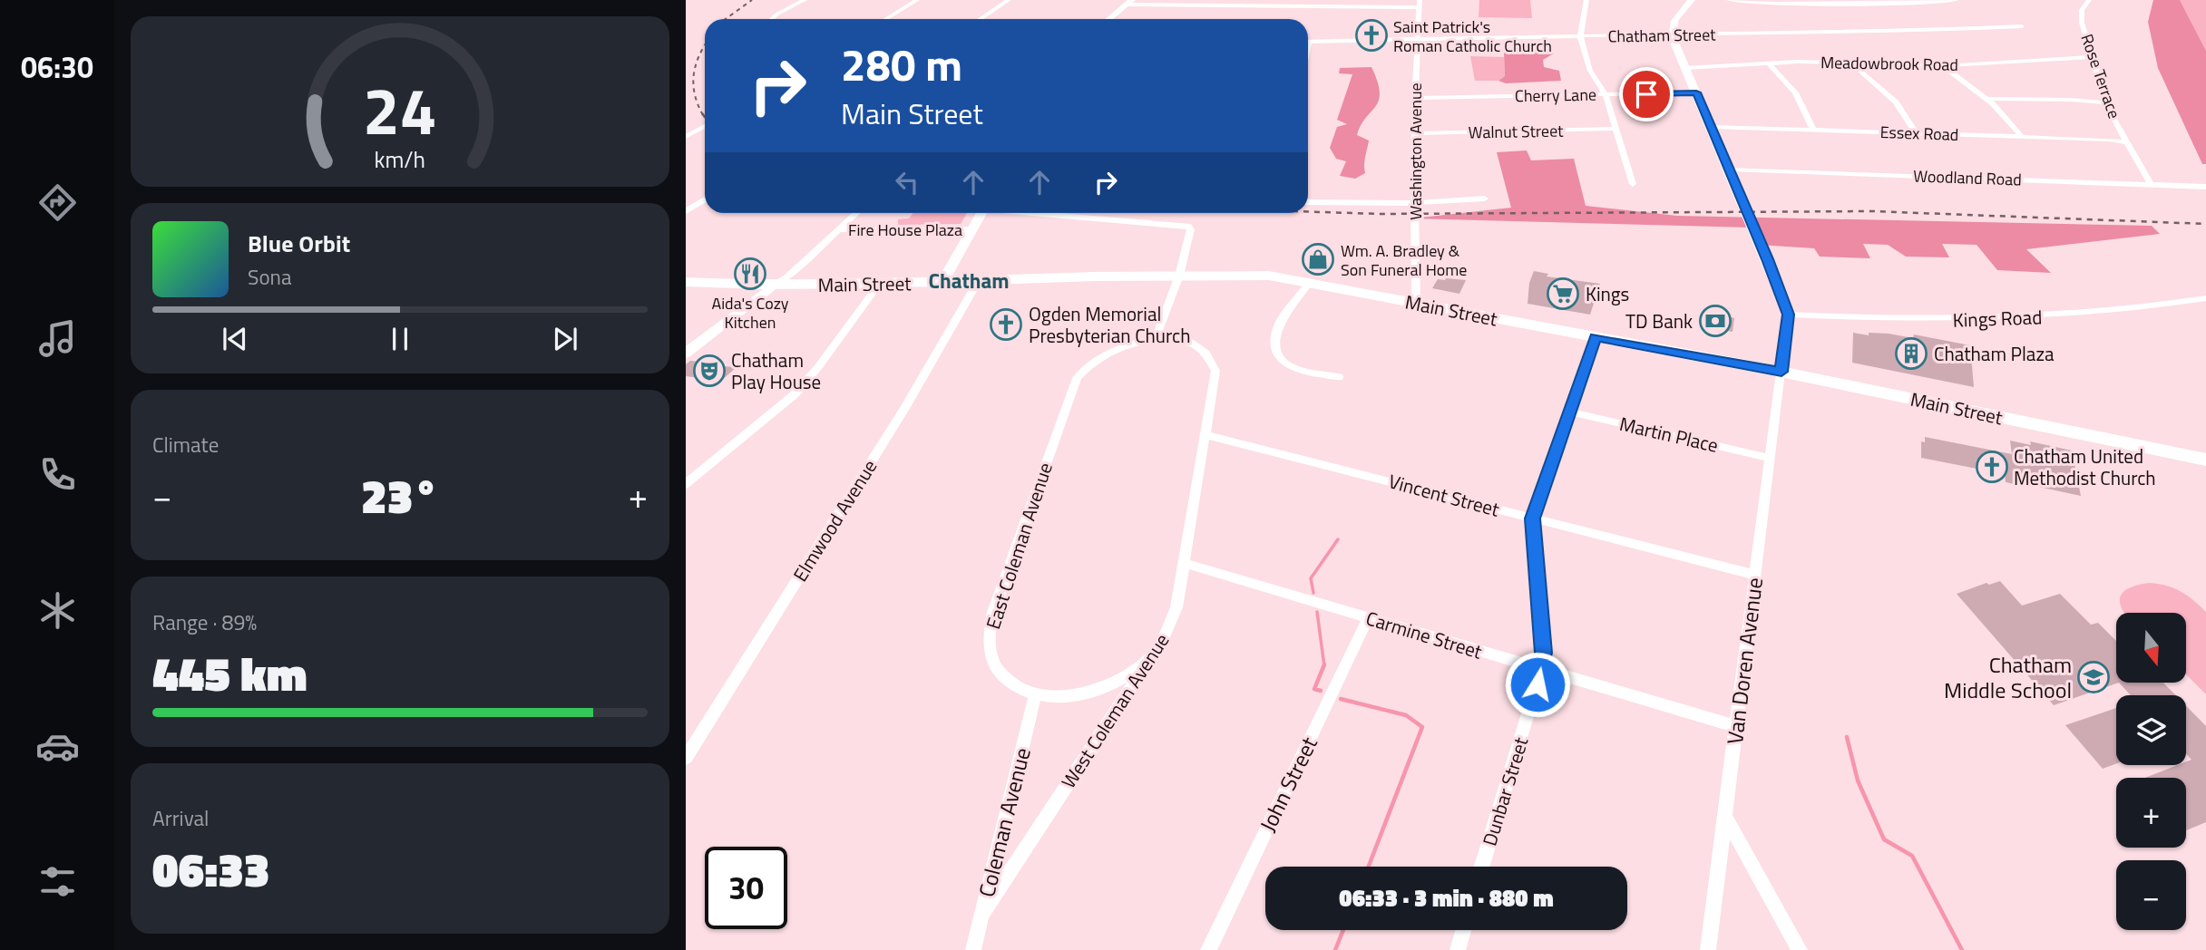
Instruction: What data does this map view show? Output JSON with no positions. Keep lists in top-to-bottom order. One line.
{"streets":{"main road":["Main Street"],"street":["Chatham Street","Meadowbrook Road","Rose Terrace","Cherry Lane","Walnut Street","Essex Road","Washington Avenue","Woodland Road","Fire House Plaza","Kings Road","Martin Place","Vincent Street","Elmwood Avenue","East Coleman Avenue","Carmine Street","Van Doren Avenue","West Coleman Avenue","John Street","Dunbar Street","Coleman Avenue"]},"crossings":[["Chatham Street","Washington Avenue"],["Meadowbrook Road","Rose Terrace"],["Rose Terrace","Essex Road"],["Rose Terrace","Woodland Road"],["Cherry Lane","Washington Avenue"],["Walnut Street","Washington Avenue"],["Washington Avenue","Main Street"],["Main Street","Elmwood Avenue"],["Main Street","Van Doren Avenue"],["Main Street","Dunbar Street"],["Martin Place","Van Doren Avenue"],["Martin Place","Dunbar Street"],["Vincent Street","Van Doren Avenue"],["Vincent Street","West Coleman Avenue"],["Vincent Street","Dunbar Street"],["East Coleman Avenue","West Coleman Avenue"],["East Coleman Avenue","Coleman Avenue"],["Carmine Street","Van Doren Avenue"],["Carmine Street","West Coleman Avenue"],["Carmine Street","John Street"],["Carmine Street","Dunbar Street"],["West Coleman Avenue","Coleman Avenue"]],"districts":["Chatham"],"places":{"church":["Saint Patrick's Roman Catholic Church","Ogden Memorial Presbyterian Church","Chatham United Methodist Church"],"shop":["Wm. A. Bradley & Son Funeral Home"],"restaurant":["Aida's Cozy Kitchen"],"supermarket":["Kings"],"bank":["TD Bank"],"building":["Chatham Plaza"],"theatre":["Chatham Play House"],"school or university":["Chatham Middle School"]},"north":"bottom","page":{"tabs":"06:30","turn":["280 m","Main Street"],"song":["Blue Orbit","Sona"],"tile":["Climate",["Range · 89%","445 km"],["Arrival","06:33"]],"heat":["−","23°","+"],"map_buttons":["+","−"],"limit":"30","trip":"06:33 · 3 min · 880 m","gauge":["24","km/h"]}}
